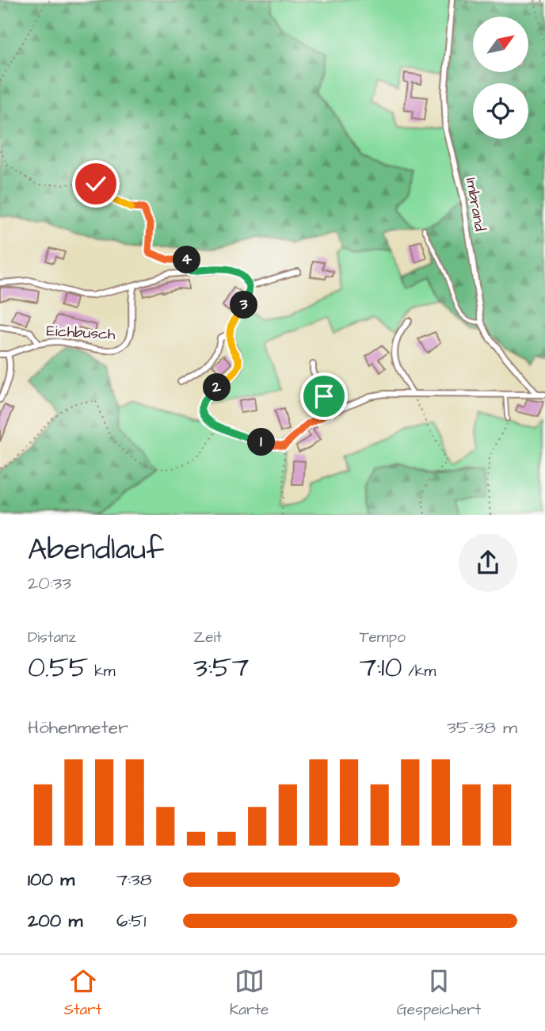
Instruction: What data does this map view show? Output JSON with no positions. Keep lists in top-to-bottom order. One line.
{"streets":{"street":["Imbrand","Eichbusch"]},"north":"top right","page":{"pins":["4","3","2","1"],"heading":["Abendlauf","20:33"],"stats":[["Distanz","0.55 km"],["Zeit","3:57"],["Tempo","7:10 /km"]],"chart":["Höhenmeter","35–38 m"],"list":[{"name":"100 m","note":"7:38"},{"name":"200 m","note":"6:51"}],"tabs":["Start","Karte","Gespeichert"]}}
